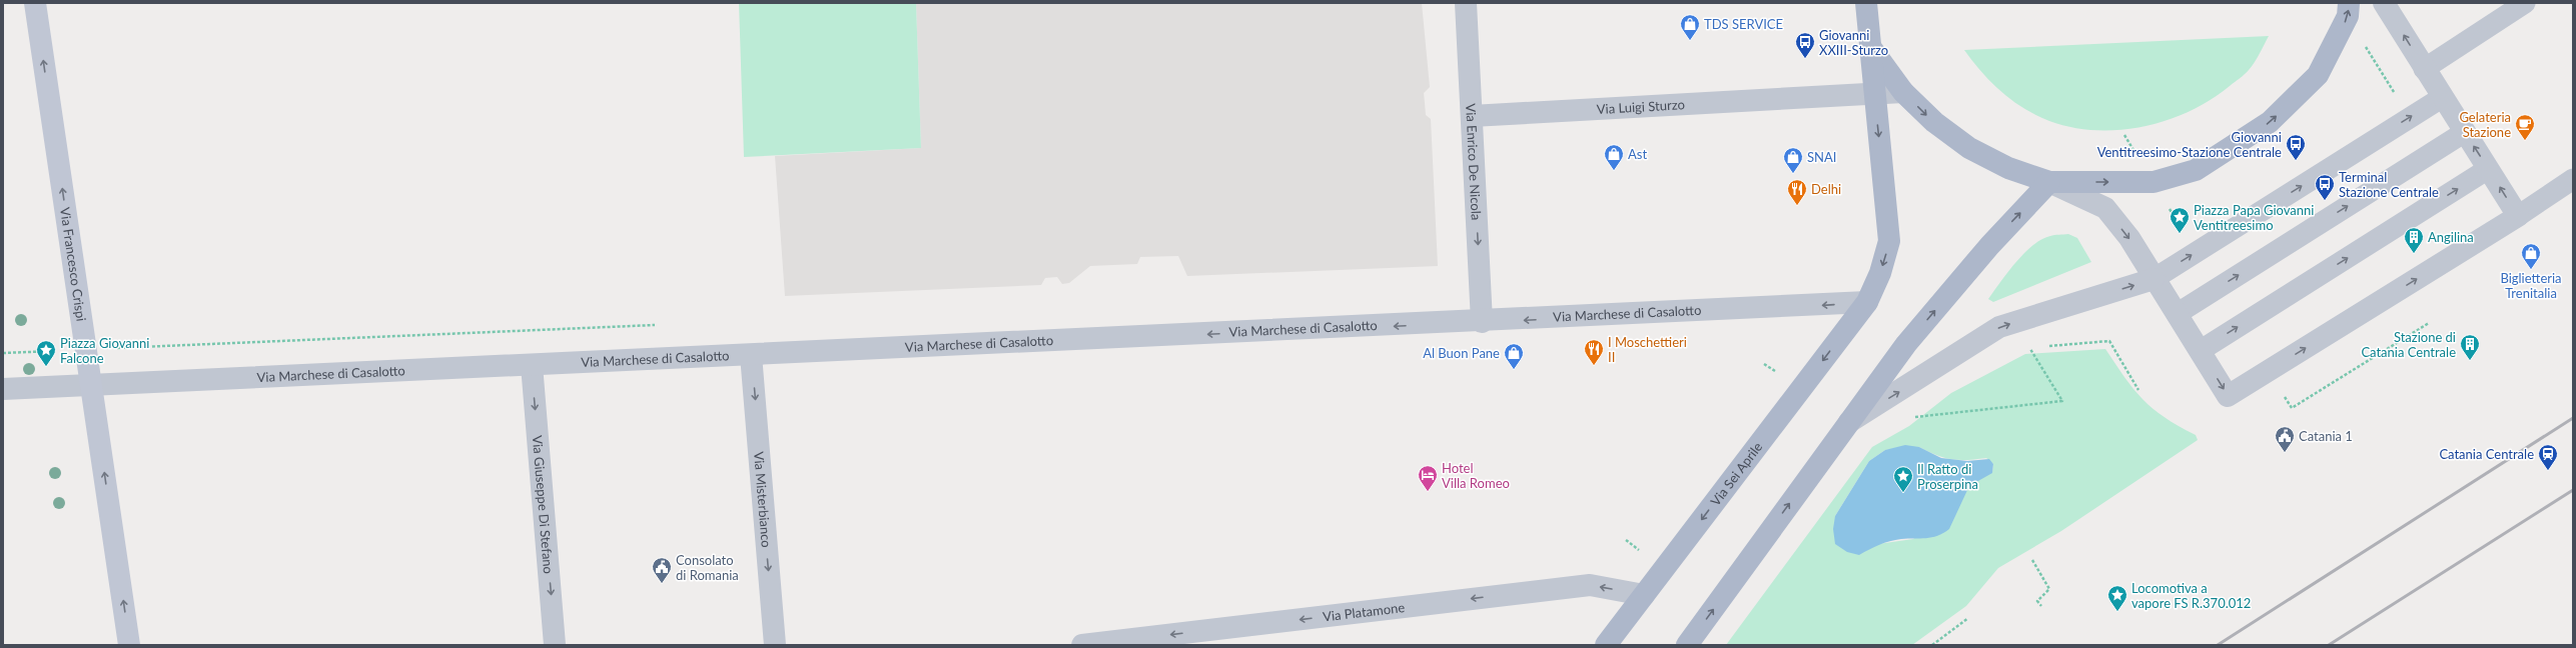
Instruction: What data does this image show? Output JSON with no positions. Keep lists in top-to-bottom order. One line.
{"streets":{"main road":["Via Francesco Crispi","Via Sei Aprile"],"street":["Via Luigi Sturzo","Via Enrico De Nicola","Via Marchese di Casalotto","Via Misterbianco","Via Giuseppe Di Stefano","Via Platamone"]},"crossings":[["Via Luigi Sturzo","Via Enrico De Nicola"],["Via Luigi Sturzo","Via Sei Aprile"],["Via Enrico De Nicola","Via Marchese di Casalotto"],["Via Francesco Crispi","Via Marchese di Casalotto"],["Via Marchese di Casalotto","Via Sei Aprile"],["Via Marchese di Casalotto","Via Misterbianco"],["Via Marchese di Casalotto","Via Giuseppe Di Stefano"],["Via Sei Aprile","Via Platamone"]],"one_way":["Via Enrico De Nicola","Via Francesco Crispi","Via Marchese di Casalotto","Via Misterbianco","Via Giuseppe Di Stefano","Via Platamone"],"places":{"shop":["TDS SERVICE","Ast","SNAI","Biglietteria Trenitalia","Al Buon Pane"],"bus stop":["Giovanni XXIII-Sturzo","Giovanni Ventitreesimo-Stazione Centrale","Terminal Stazione Centrale"],"cafe":["Gelateria Stazione"],"restaurant":["Delhi","I Moschettieri II"],"place":["Piazza Papa Giovanni Ventitreesimo","Piazza Giovanni Falcone","Il Ratto di Proserpina","Locomotiva a vapore FS R.370.012"],"building":["Angilina","Stazione di Catania Centrale"],"public building":["Catania 1","Consolato di Romania"],"station":["Catania Centrale"],"hotel":["Hotel Villa Romeo"]}}
